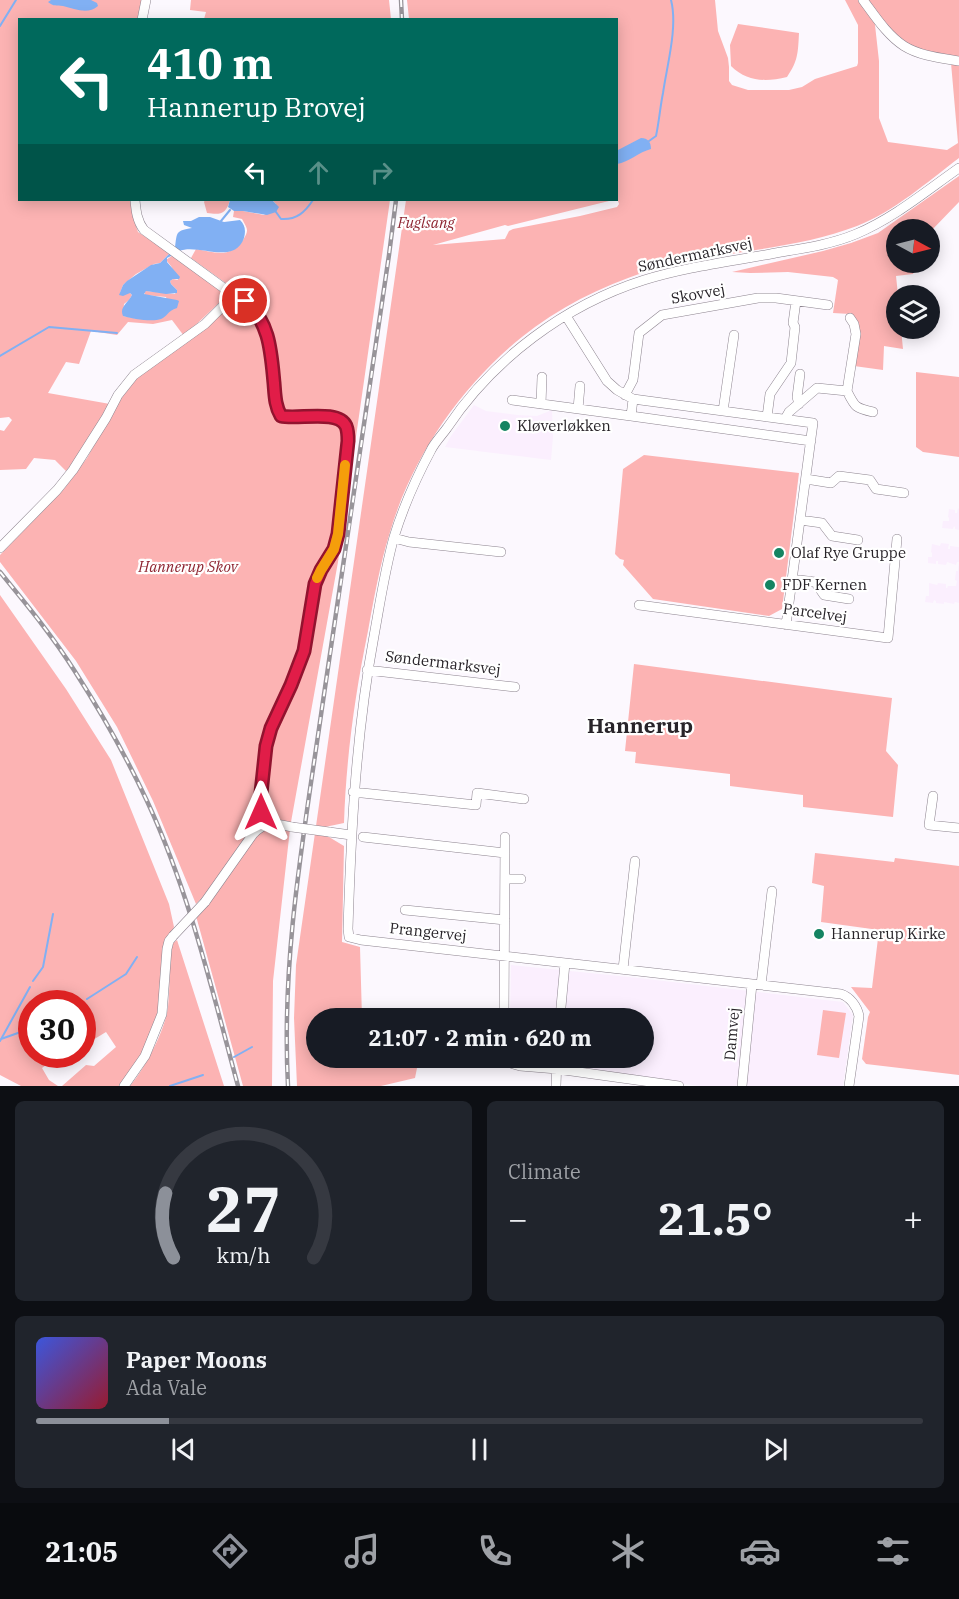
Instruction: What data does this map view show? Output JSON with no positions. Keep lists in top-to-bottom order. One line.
{"streets":{"street":["Søndermarksvej","Skovvej","Parcelvej","Prangervej","Damvej"]},"crossings":[["Søndermarksvej","Prangervej"],["Prangervej","Damvej"]],"districts":["Hannerup"],"parks":["Fuglsang","Hannerup Skov"],"places":["Kløverløkken","Olaf Rye Gruppe","FDF Kernen","Hannerup Kirke"],"north":"right","page":{"turn":["410 m","Hannerup Brovej"],"limit":"30","trip":"21:07 · 2 min · 620 m","tile":"Climate","heat":["−","21.5°","+"],"song":["Paper Moons","Ada Vale"],"tabs":"21:05","gauge":["27","km/h"]}}
